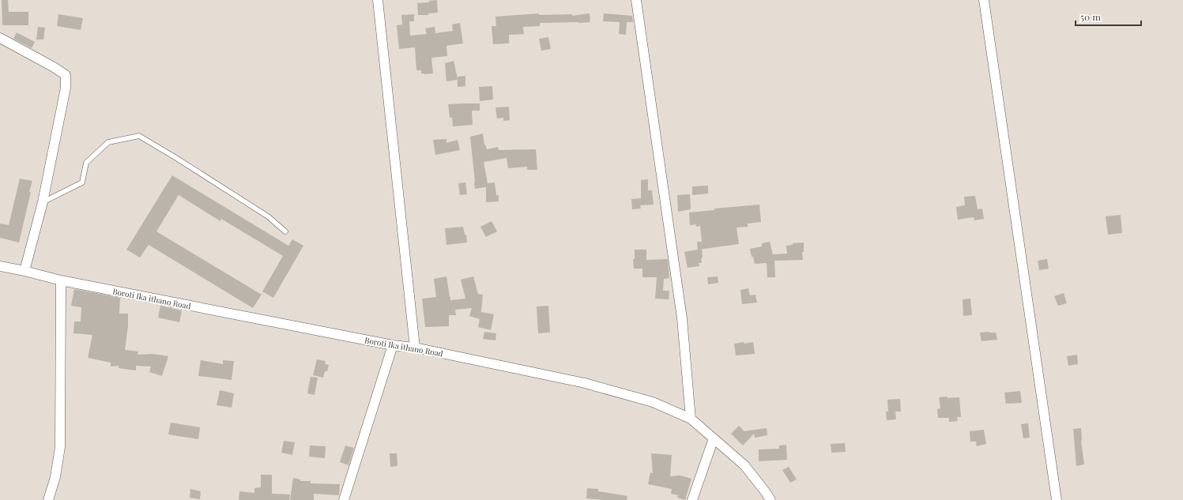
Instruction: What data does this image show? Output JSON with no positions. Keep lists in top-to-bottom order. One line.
{"streets":{"street":["Boroti Ika ithano Road"]},"scale_bar":"50 m"}
